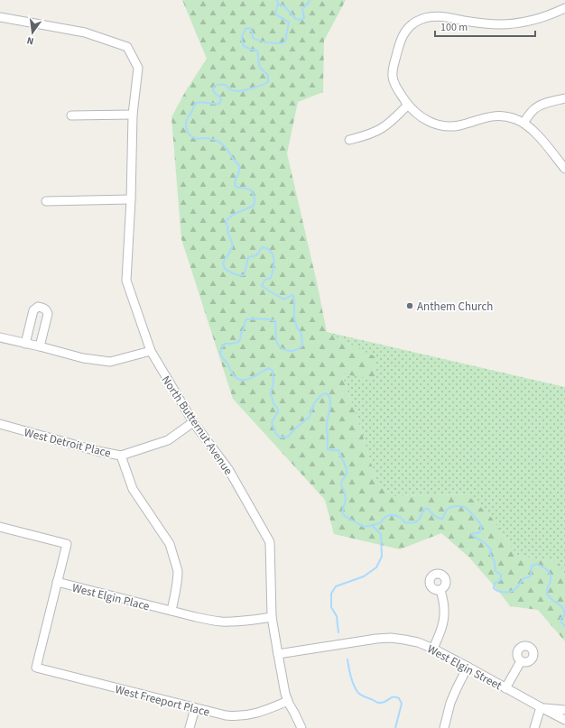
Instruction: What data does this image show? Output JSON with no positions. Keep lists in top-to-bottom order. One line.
{"streets":{"street":["North Butternut Avenue","West Detroit Place","West Elgin Place","West Elgin Street","West Freeport Place"]},"crossings":[["North Butternut Avenue","West Detroit Place"],["North Butternut Avenue","West Elgin Place"],["North Butternut Avenue","West Elgin Street"],["North Butternut Avenue","West Freeport Place"],["West Elgin Place","West Freeport Place"]],"places":["Anthem Church"],"scale_bar":"100 m","north":"bottom"}
